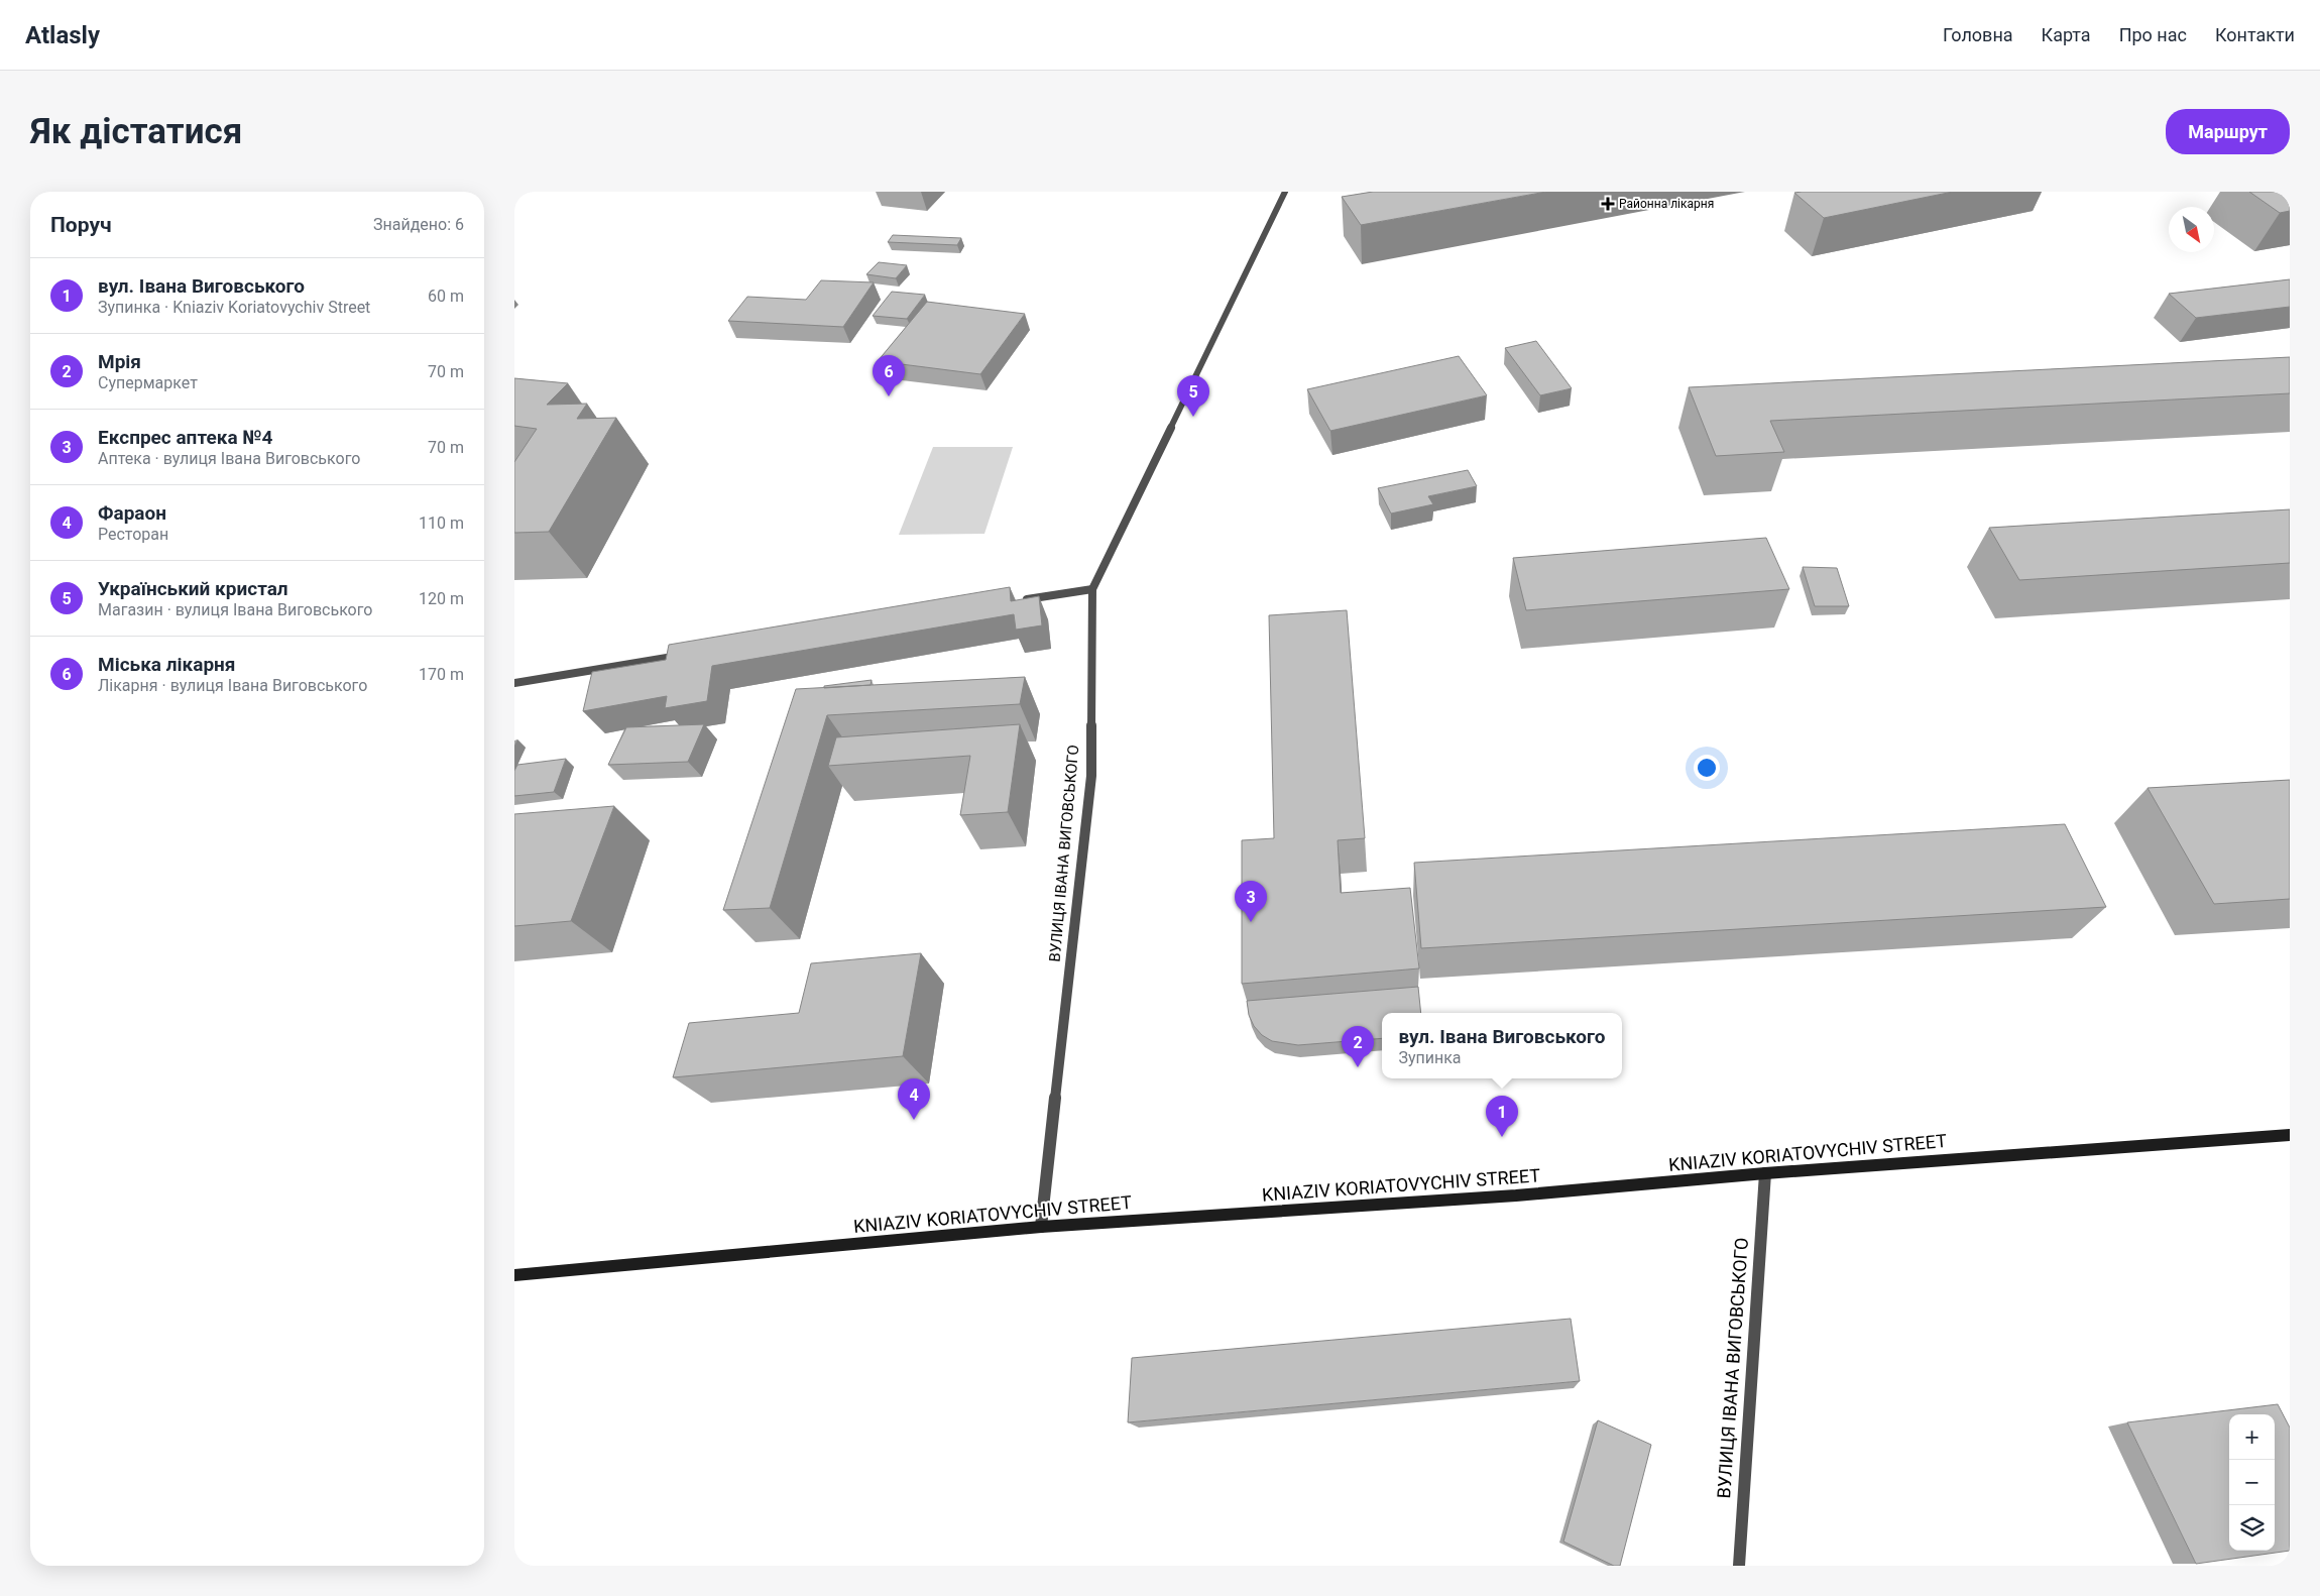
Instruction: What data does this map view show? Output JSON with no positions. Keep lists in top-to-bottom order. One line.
{"streets":{"main road":["KNIAZIV KORIATOVYCHIV STREET"],"street":["ВУЛИЦЯ ІВАНА ВИГОВСЬКОГО"]},"crossings":[["ВУЛИЦЯ ІВАНА ВИГОВСЬКОГО","KNIAZIV KORIATOVYCHIV STREET"]],"places":{"health":["Районна лікарня"]},"north":"bottom right","page":{"header":"Atlasly","nav":["Головна","Карта","Про нас","Контакти"],"buttons":"Маршрут","title":"Як дістатися","heading":["Поруч","Знайдено: 6"],"list":[{"mark":"1","name":"вул. Івана Виговського","note":"Зупинка · Kniaziv Koriatovychiv Street","value":"60 m"},{"mark":"2","name":"Мрія","note":"Супермаркет","value":"70 m"},{"mark":"3","name":"Експрес аптека №4","note":"Аптека · вулиця Івана Виговського","value":"70 m"},{"mark":"4","name":"Фараон","note":"Ресторан","value":"110 m"},{"mark":"5","name":"Український кристал","note":"Магазин · вулиця Івана Виговського","value":"120 m"},{"mark":"6","name":"Міська лікарня","note":"Лікарня · вулиця Івана Виговського","value":"170 m"}],"pins":["6","5","3","2","4","1"],"popup":["вул. Івана Виговського","Зупинка"],"map_buttons":["+","−"]}}
